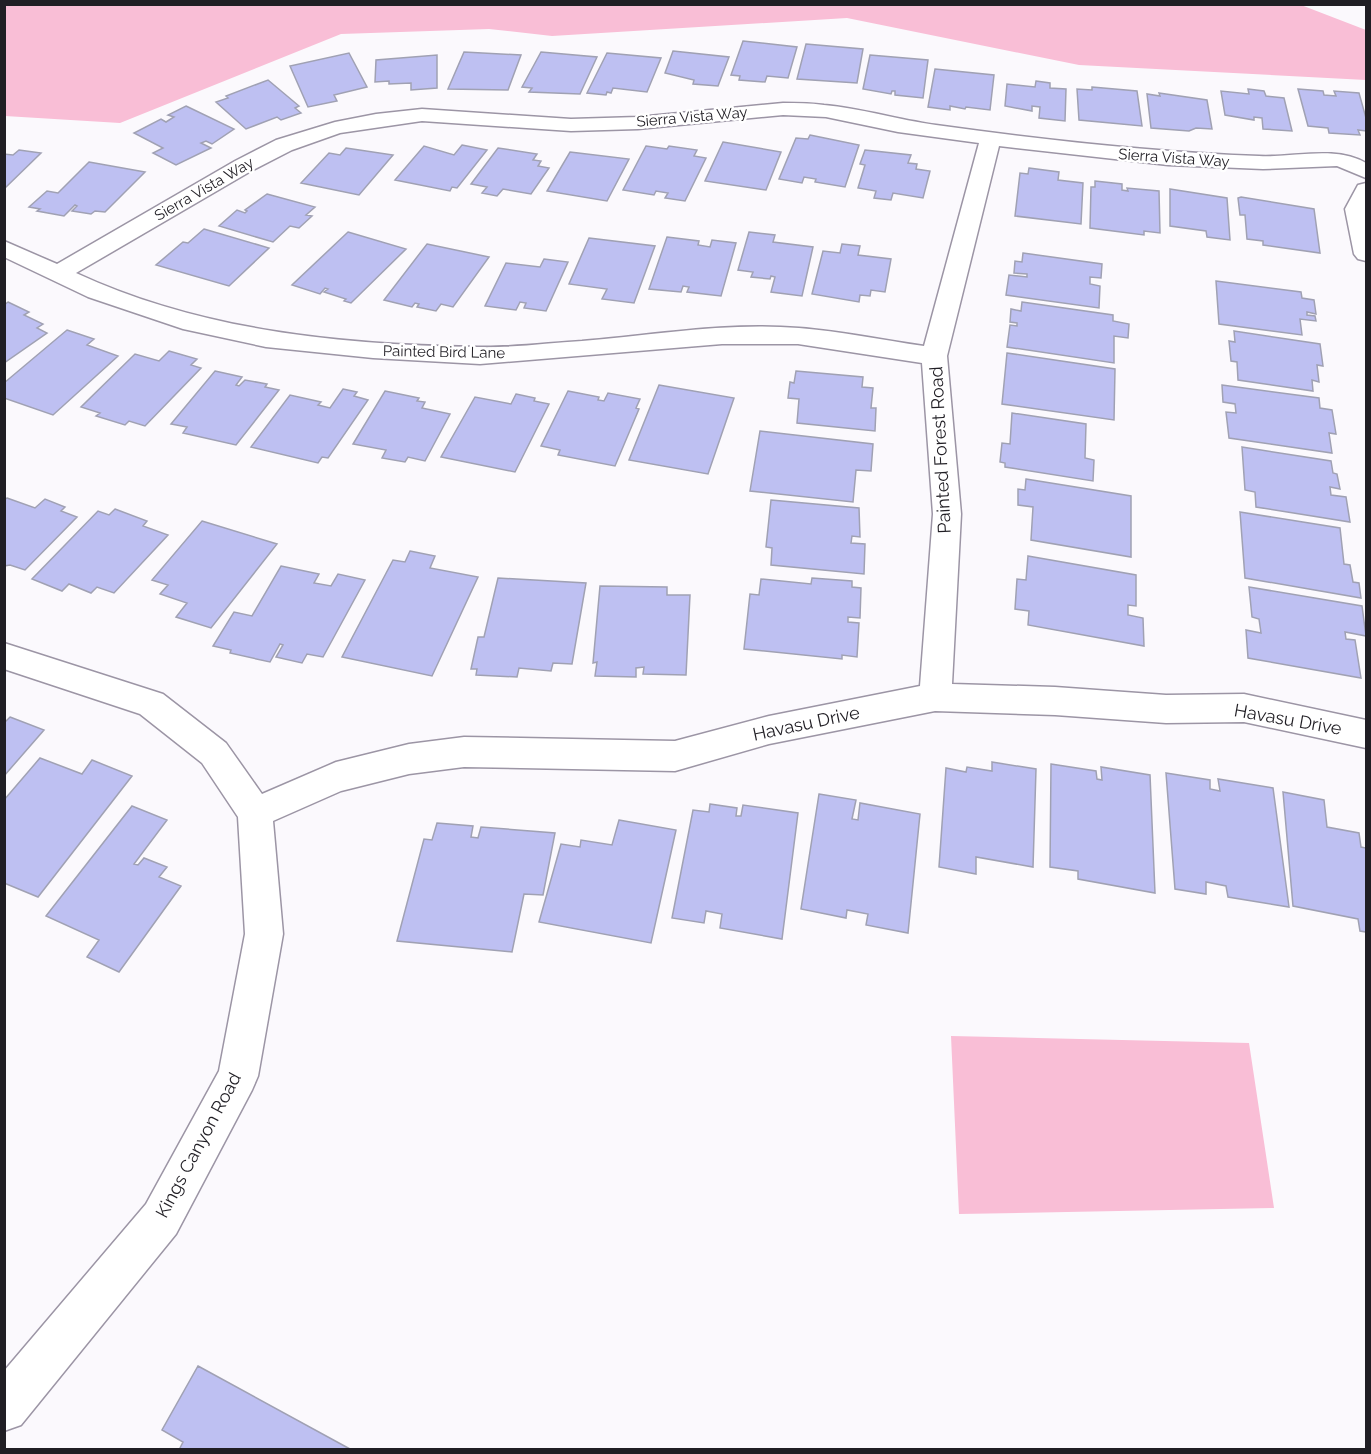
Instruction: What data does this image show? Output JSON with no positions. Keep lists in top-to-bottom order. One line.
{"streets":{"street":["Sierra Vista Way","Painted Bird Lane","Painted Forest Road","Havasu Drive","Kings Canyon Road"]},"crossings":[["Sierra Vista Way","Painted Bird Lane"],["Sierra Vista Way","Painted Forest Road"],["Painted Bird Lane","Painted Forest Road"],["Painted Forest Road","Havasu Drive"],["Havasu Drive","Kings Canyon Road"]]}
